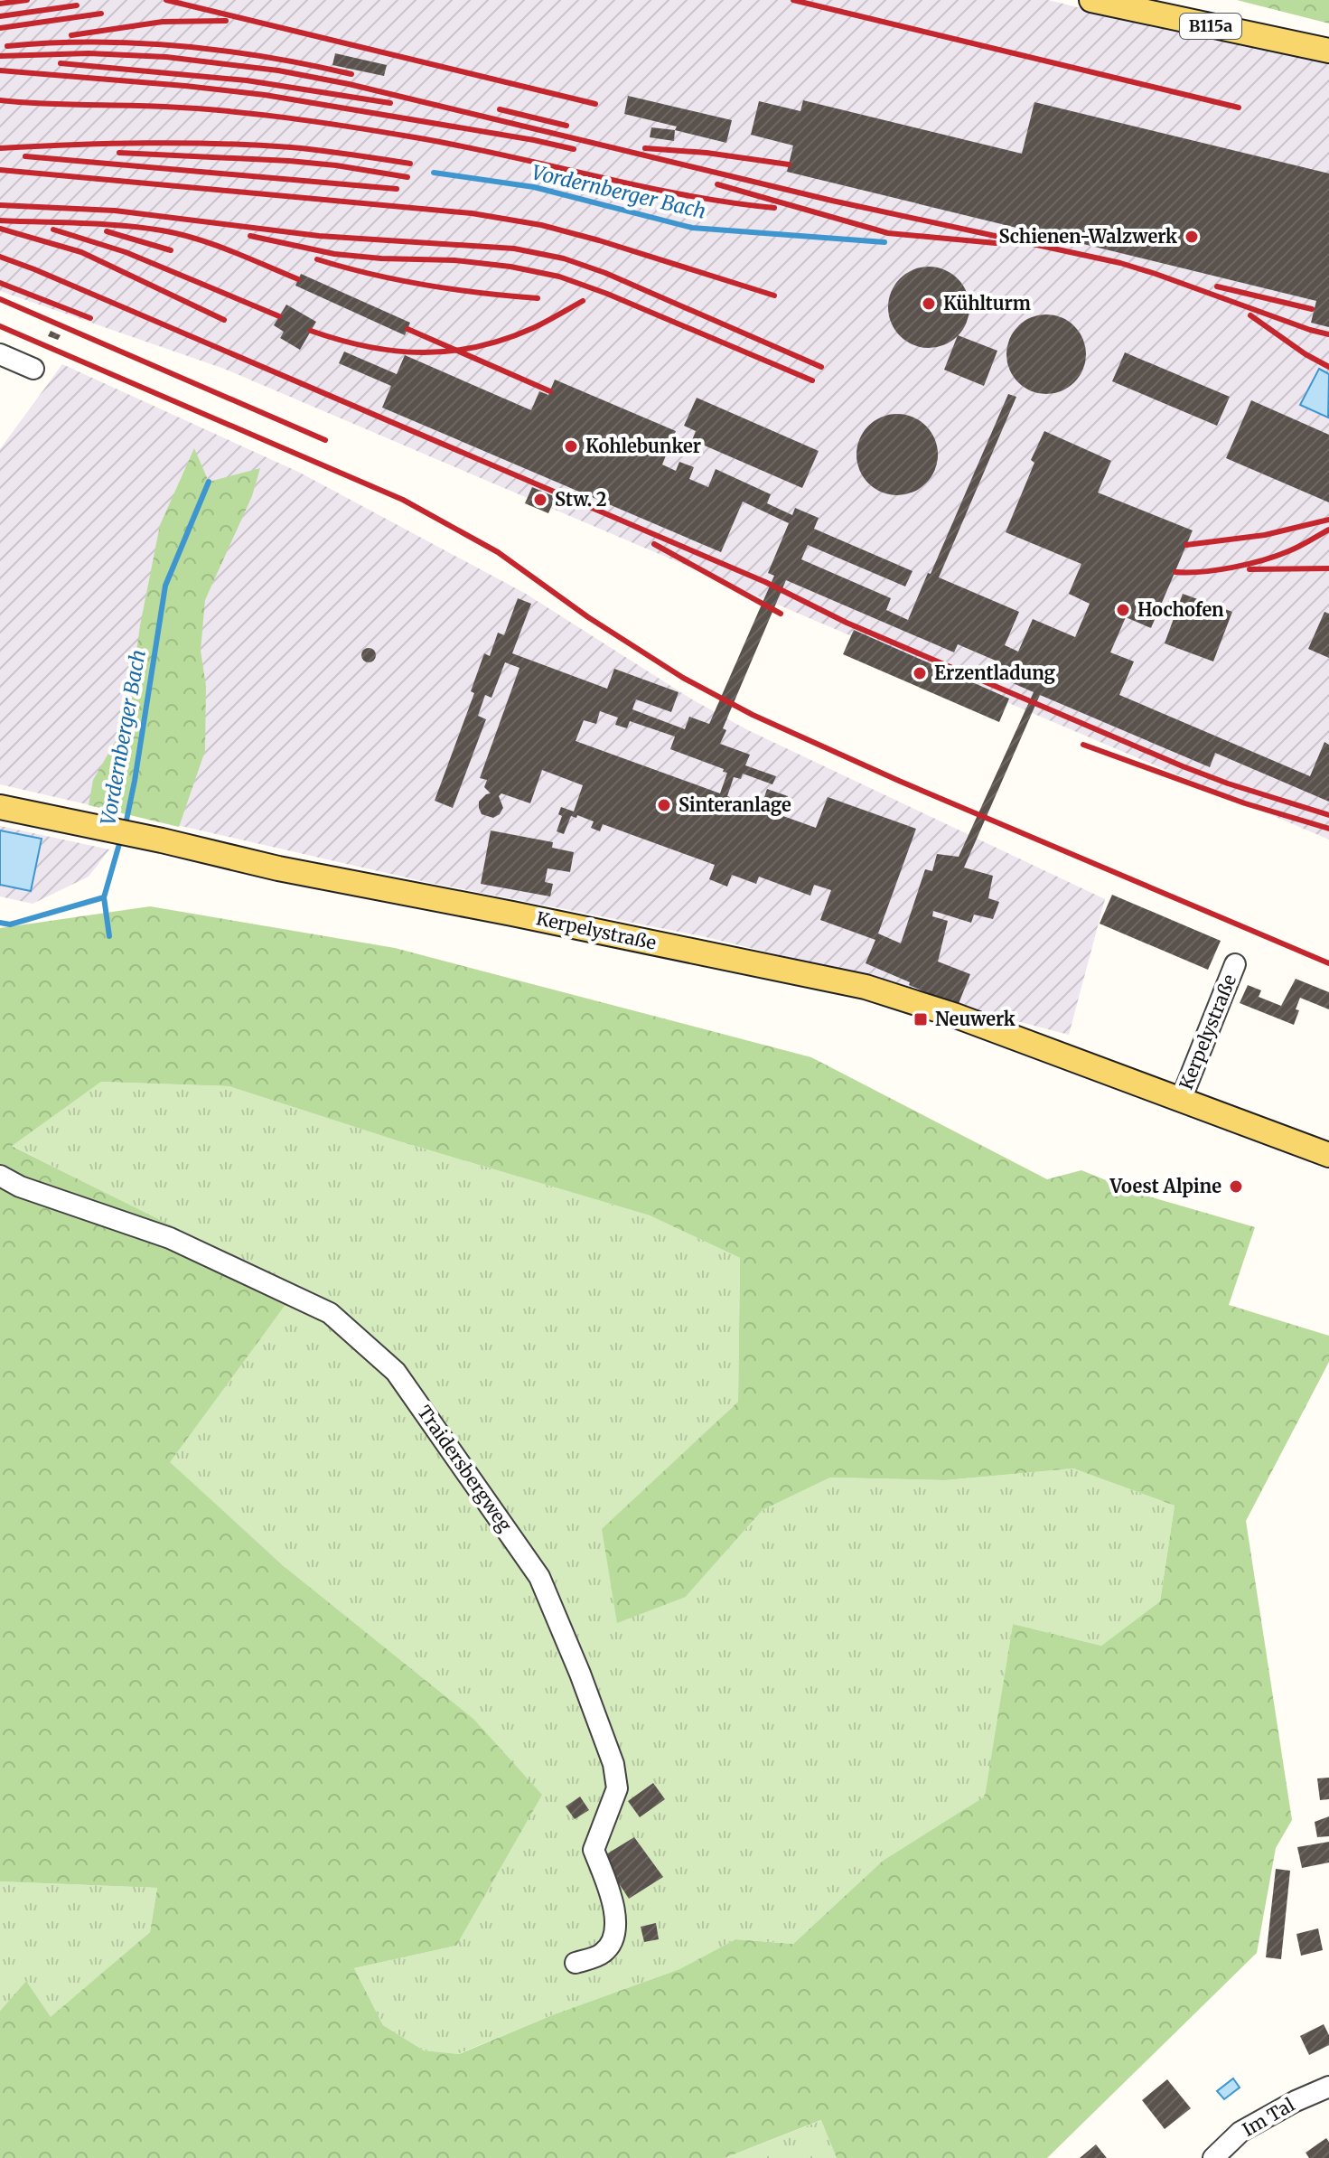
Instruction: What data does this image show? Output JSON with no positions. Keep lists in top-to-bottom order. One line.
{"streets":{"main road":["B115a","Kerpelystraße"],"street":["Traidersbergweg","Im Tal"]},"water":["Vordernberger Bach"],"places":{"other":["Schienen-Walzwerk","Kühlturm","Kohlebunker","Stw. 2","Hochofen","Erzentladung","Sinteranlage","Voest Alpine"],"transit":["Neuwerk"]}}
